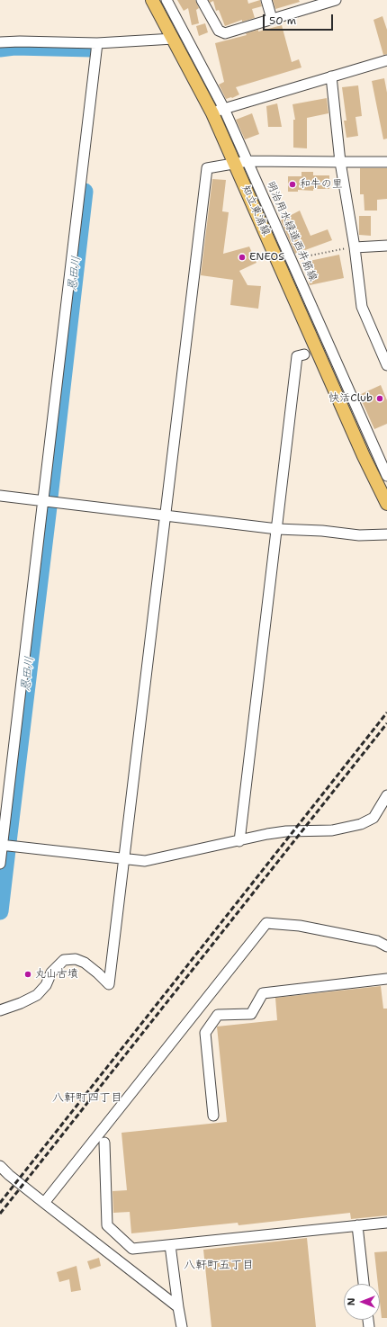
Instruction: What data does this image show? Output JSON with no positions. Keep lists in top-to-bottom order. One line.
{"streets":{"main road":["知立東浦線"],"street":["明治用水緑道西井筋線"]},"districts":["八軒町四丁目","八軒町五丁目"],"water":["恩田川"],"places":["和牛の里","ENEOS","快活Club","丸山古墳"],"scale_bar":"50 m","north":"left"}
